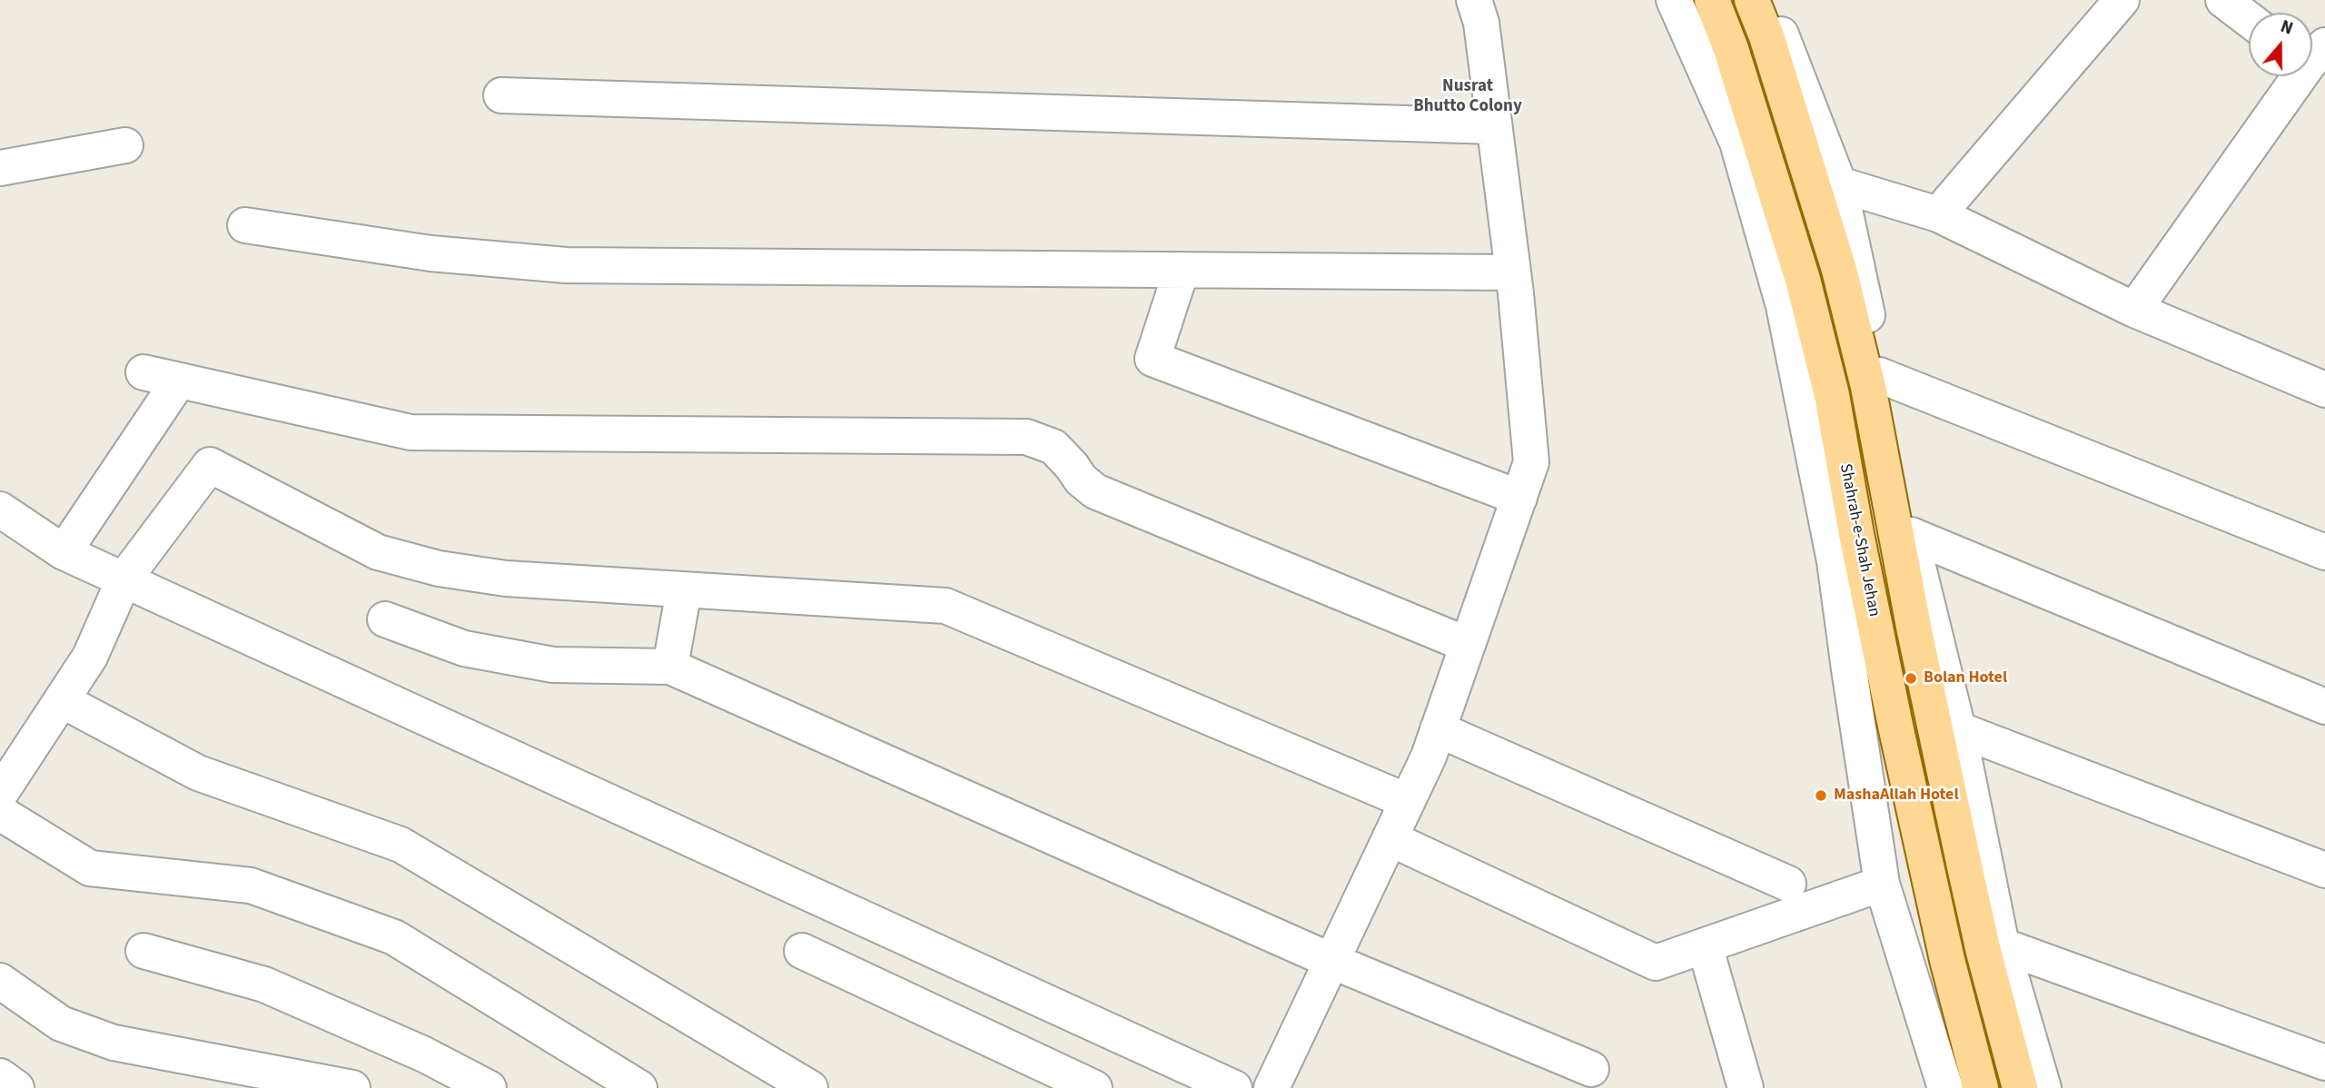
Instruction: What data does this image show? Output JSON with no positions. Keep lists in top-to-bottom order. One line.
{"streets":{"main road":["Shahrah-e-Shah Jehan"]},"districts":["Nusrat Bhutto Colony"],"places":["Bolan Hotel","MashaAllah Hotel"],"north":"top"}
